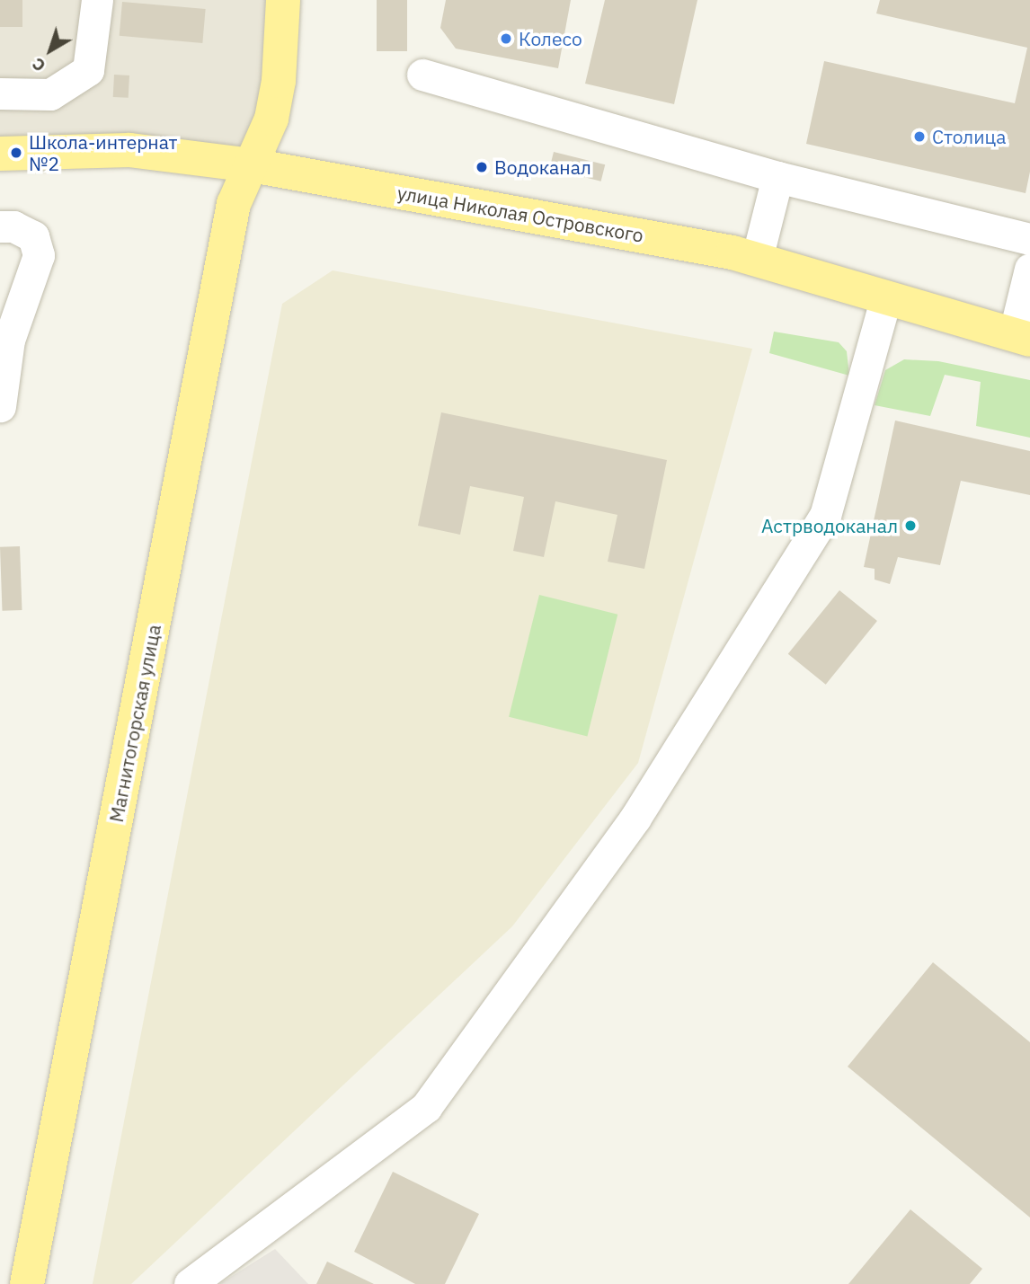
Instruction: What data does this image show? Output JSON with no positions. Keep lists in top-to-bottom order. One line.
{"streets":{"main road":["улица Николая Островского","Магнитогорская улица"]},"crossings":[["улица Николая Островского","Магнитогорская улица"]],"places":["Колесо","Столица","Школа-интернат №2","Водоканал","Астрводоканал"],"north":"bottom left"}
